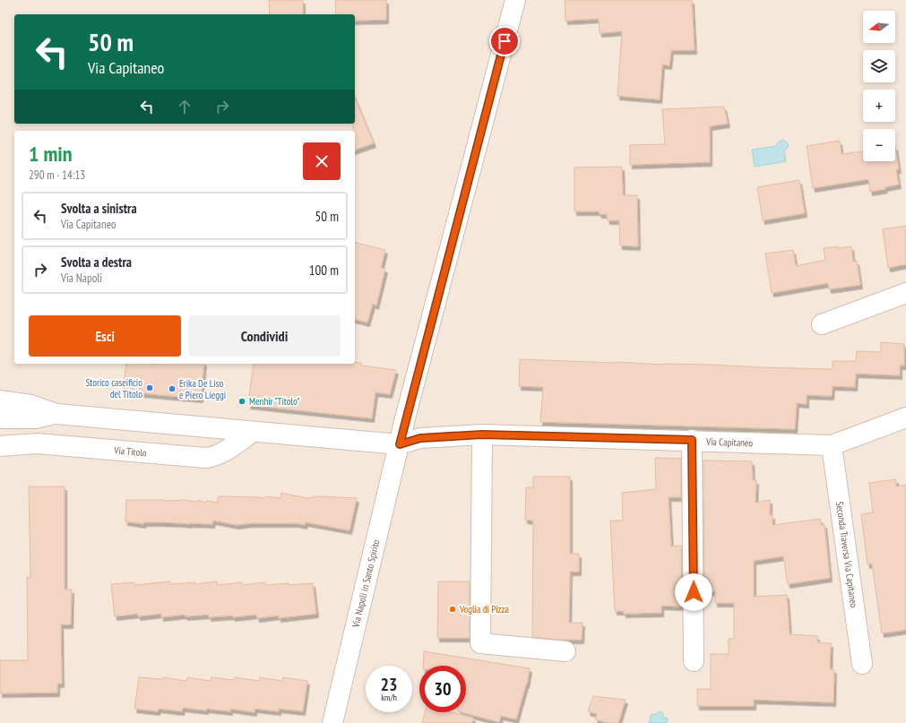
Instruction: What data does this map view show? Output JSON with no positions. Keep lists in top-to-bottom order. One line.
{"streets":{"street":["Via Capitaneo","Via Titolo","Seconda Traversa Via Capitaneo","Via Napoli in Santo Spirito"]},"crossings":[["Via Capitaneo","Seconda Traversa Via Capitaneo"],["Via Capitaneo","Via Napoli in Santo Spirito"]],"places":["Storico caseificio del Titolo","Erika De Liso e Piero Lieggi","Menhir \"Titolo\"","Voglia di Pizza"],"north":"left","page":{"map_buttons":["+","−"],"turn":["50 m","Via Capitaneo"],"heading":["1 min","290 m · 14:13"],"list":[{"name":"Svolta a sinistra","note":"Via Capitaneo","value":"50 m"},{"name":"Svolta a destra","note":"Via Napoli","value":"100 m"}],"buttons":["Esci","Condividi"],"speed":"23 km/h","limit":"30"}}
